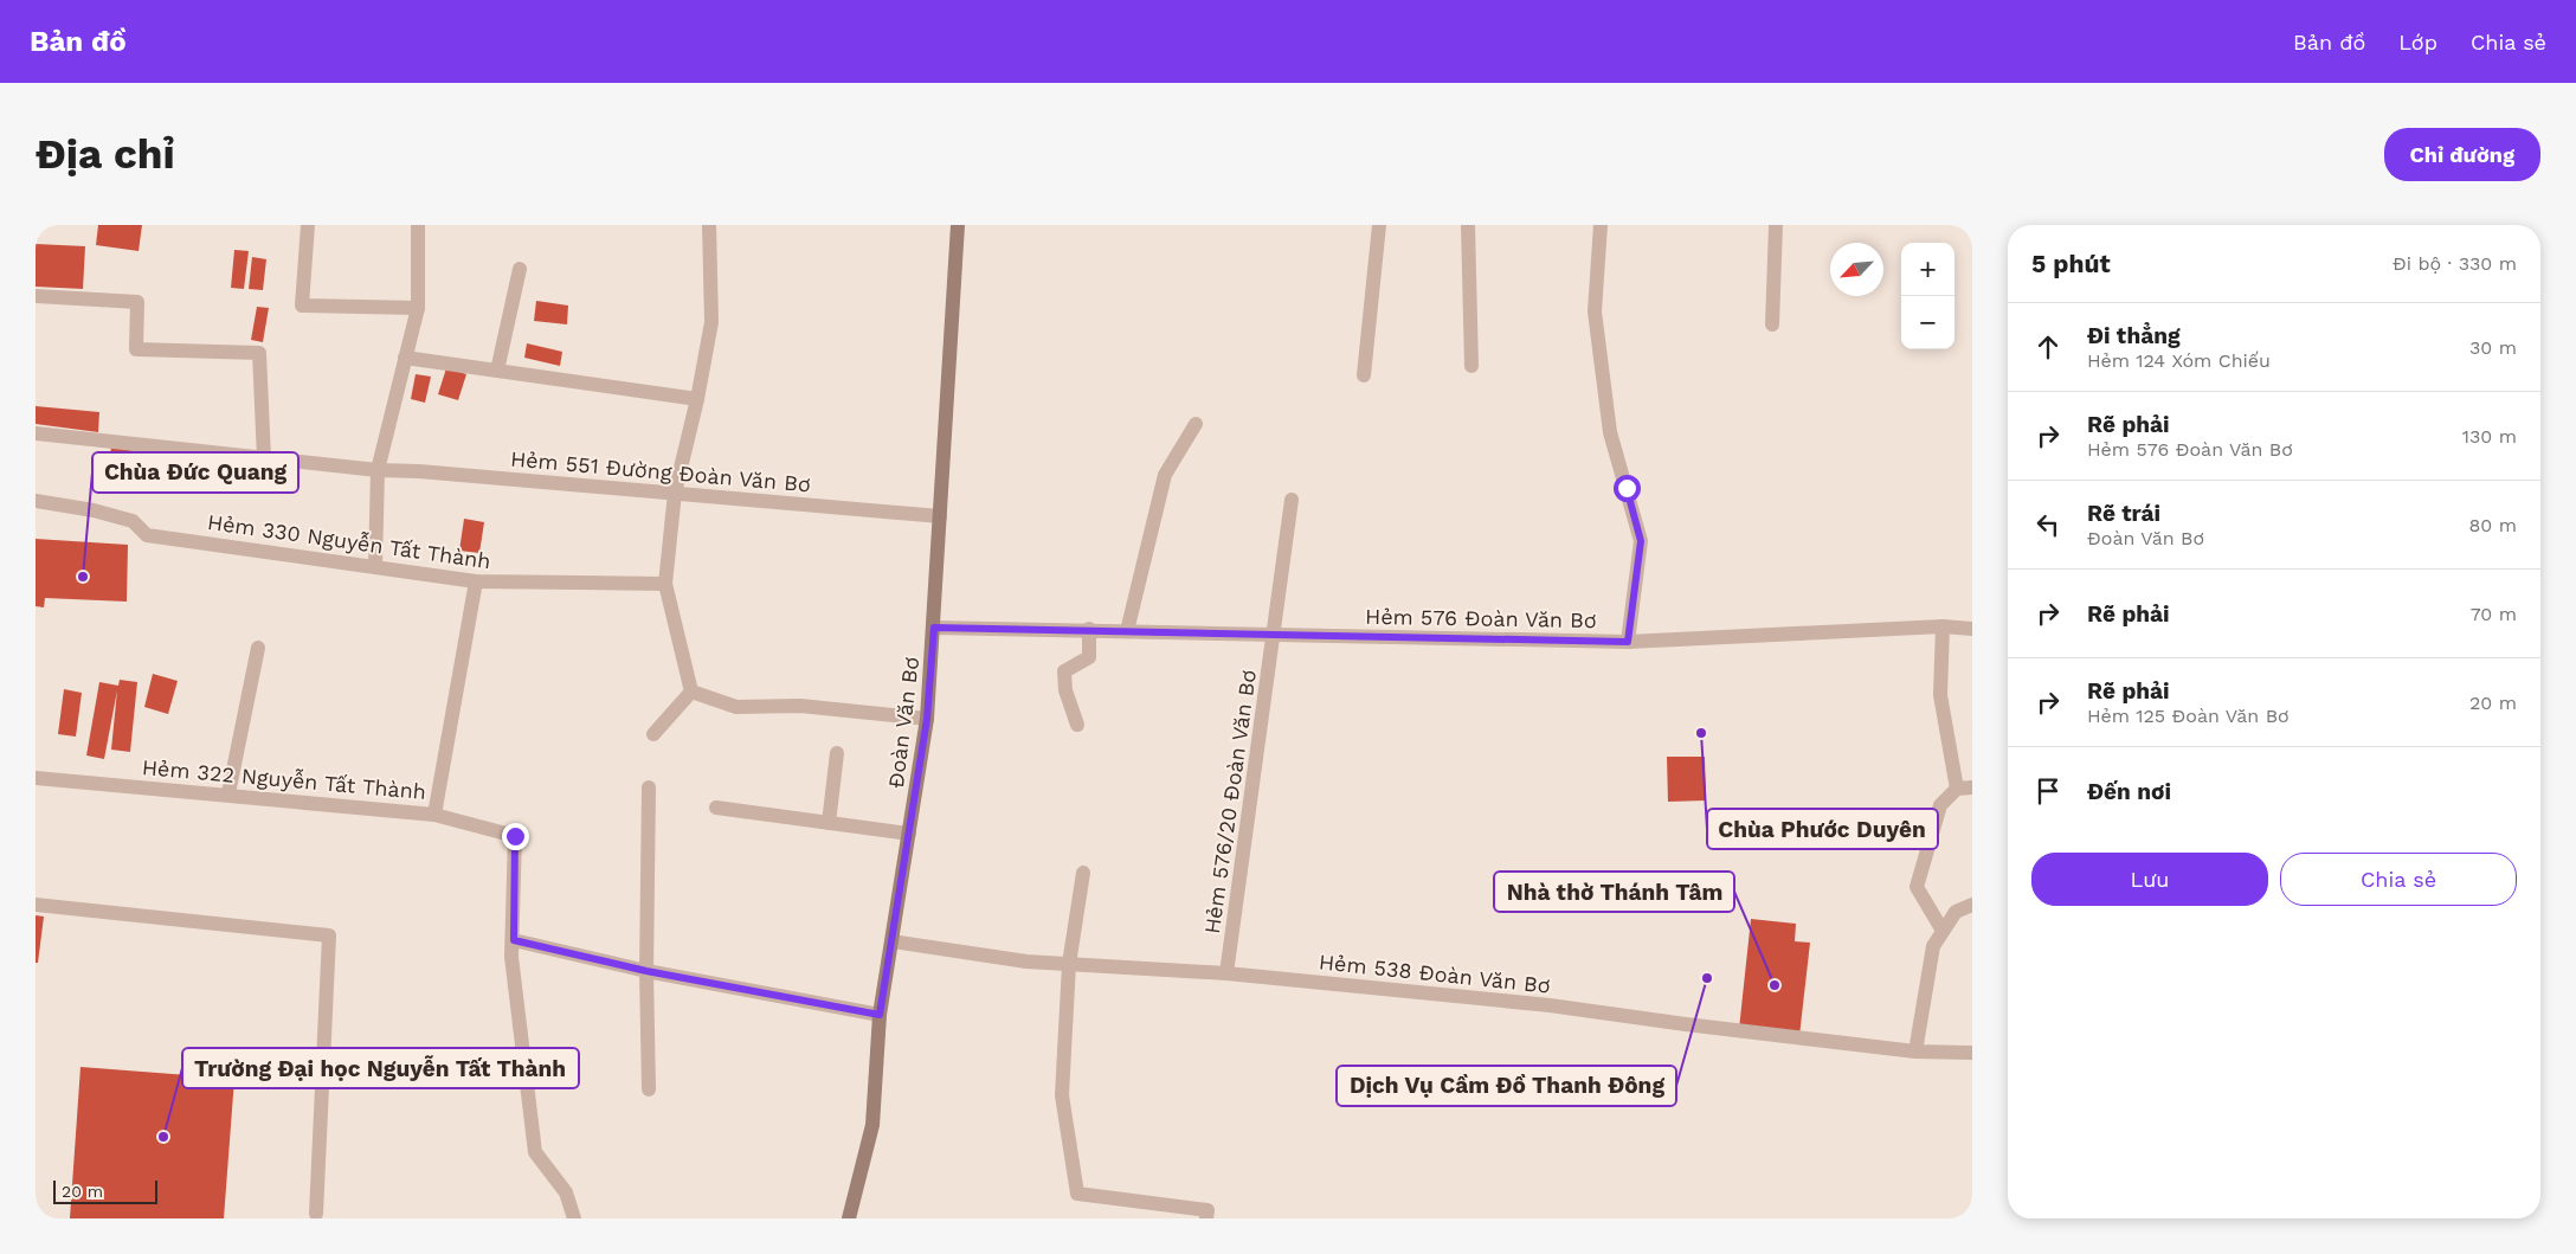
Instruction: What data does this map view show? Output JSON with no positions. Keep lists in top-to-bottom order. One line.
{"streets":{"street":["Hẻm 551 Đường Đoàn Văn Bơ","Hẻm 330 Nguyễn Tất Thành","Hẻm 576 Đoàn Văn Bơ","Đoàn Văn Bơ","Hẻm 322 Nguyễn Tất Thành","Hẻm 576/20 Đoàn Văn Bơ","Hẻm 538 Đoàn Văn Bơ"]},"crossings":[["Hẻm 551 Đường Đoàn Văn Bơ","Đoàn Văn Bơ"],["Hẻm 330 Nguyễn Tất Thành","Hẻm 322 Nguyễn Tất Thành"],["Hẻm 576 Đoàn Văn Bơ","Đoàn Văn Bơ"],["Hẻm 576 Đoàn Văn Bơ","Hẻm 576/20 Đoàn Văn Bơ"],["Đoàn Văn Bơ","Hẻm 538 Đoàn Văn Bơ"],["Hẻm 576/20 Đoàn Văn Bơ","Hẻm 538 Đoàn Văn Bơ"]],"places":["Chùa Đức Quang","Chùa Phước Duyên","Dịch Vụ Cầm Đồ Thanh Đông","Nhà thờ Thánh Tâm","Trường Đại học Nguyễn Tất Thành"],"scale_bar":"20 m","north":"bottom left","page":{"header":"Bản đồ","nav":["Bản đồ","Lớp","Chia sẻ"],"buttons":["Chỉ đường",["Lưu","Chia sẻ"]],"title":"Địa chỉ","heading":["5 phút","Đi bộ · 330 m"],"map_buttons":["+","−"],"list":[["Đi thẳng","Hẻm 124 Xóm Chiếu","30 m"],["Rẽ phải","Hẻm 576 Đoàn Văn Bơ","130 m"],["Rẽ trái","Đoàn Văn Bơ","80 m"],["Rẽ phải","70 m"],["Rẽ phải","Hẻm 125 Đoàn Văn Bơ","20 m"],"Đến nơi"],"scale":"20 m"}}
